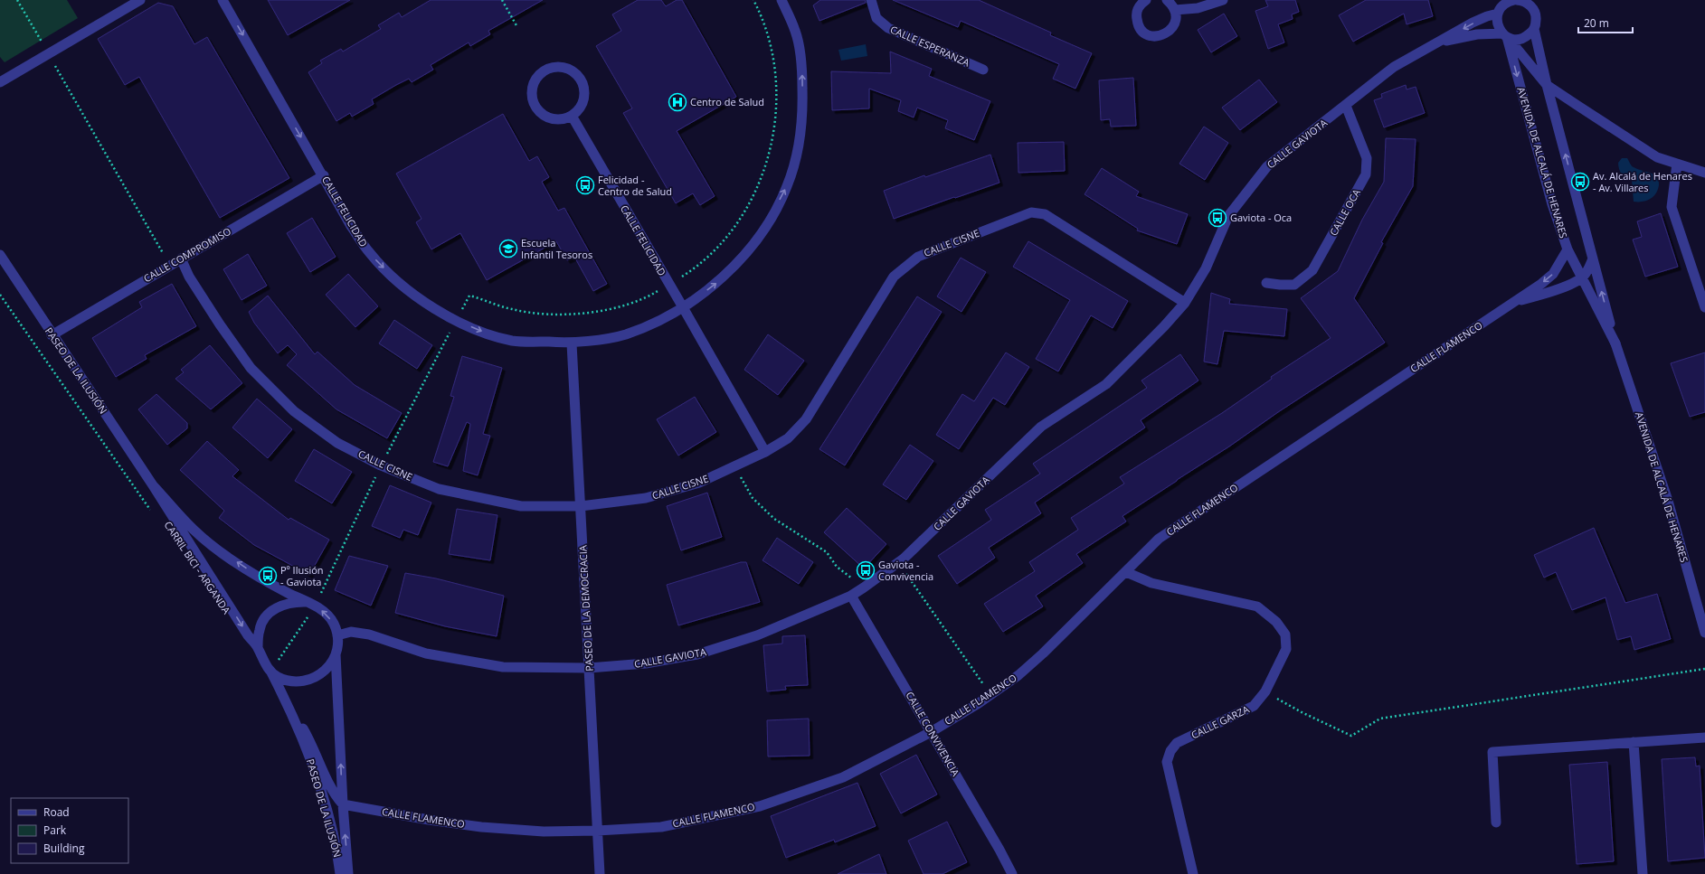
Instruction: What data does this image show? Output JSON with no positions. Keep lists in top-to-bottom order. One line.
{"streets":{"street":["CALLE ESPERANZA","CALLE GAVIOTA","AVENIDA DE ALCALÁ DE HENARES","CALLE FELICIDAD","CALLE OCA","CALLE CISNE","CALLE COMPROMISO","CALLE FLAMENCO","PASEO DE LA ILUSIÓN","PASEO DE LA DEMOCRACIA","CALLE GARZA","CALLE CONVIVENCIA"],"path":["CARRIL BICI - ARGANDA"]},"crossings":[["CALLE GAVIOTA","AVENIDA DE ALCALÁ DE HENARES"],["CALLE GAVIOTA","CALLE OCA"],["CALLE GAVIOTA","CALLE CISNE"],["CALLE GAVIOTA","PASEO DE LA ILUSIÓN"],["CALLE GAVIOTA","PASEO DE LA DEMOCRACIA"],["CALLE GAVIOTA","CALLE CONVIVENCIA"],["AVENIDA DE ALCALÁ DE HENARES","CALLE FLAMENCO"],["CALLE FELICIDAD","CALLE COMPROMISO"],["CALLE FELICIDAD","PASEO DE LA DEMOCRACIA"],["CALLE CISNE","CALLE COMPROMISO"],["CALLE CISNE","PASEO DE LA DEMOCRACIA"],["CALLE COMPROMISO","PASEO DE LA ILUSIÓN"],["CALLE FLAMENCO","PASEO DE LA ILUSIÓN"],["CALLE FLAMENCO","PASEO DE LA DEMOCRACIA"],["CALLE FLAMENCO","CALLE GARZA"],["CALLE FLAMENCO","CALLE CONVIVENCIA"]],"places":{"hospital":["Centro de Salud"],"bus stop":["Av. Alcalá de Henares - Av. Villares","Felicidad - Centro de Salud","Gaviota - Oca","Gaviota - Convivencia","Pº Ilusión - Gaviota"],"school or university":["Escuela Infantil Tesoros"]},"legend":["Road","Park","Building"],"scale_bar":"20 m"}
